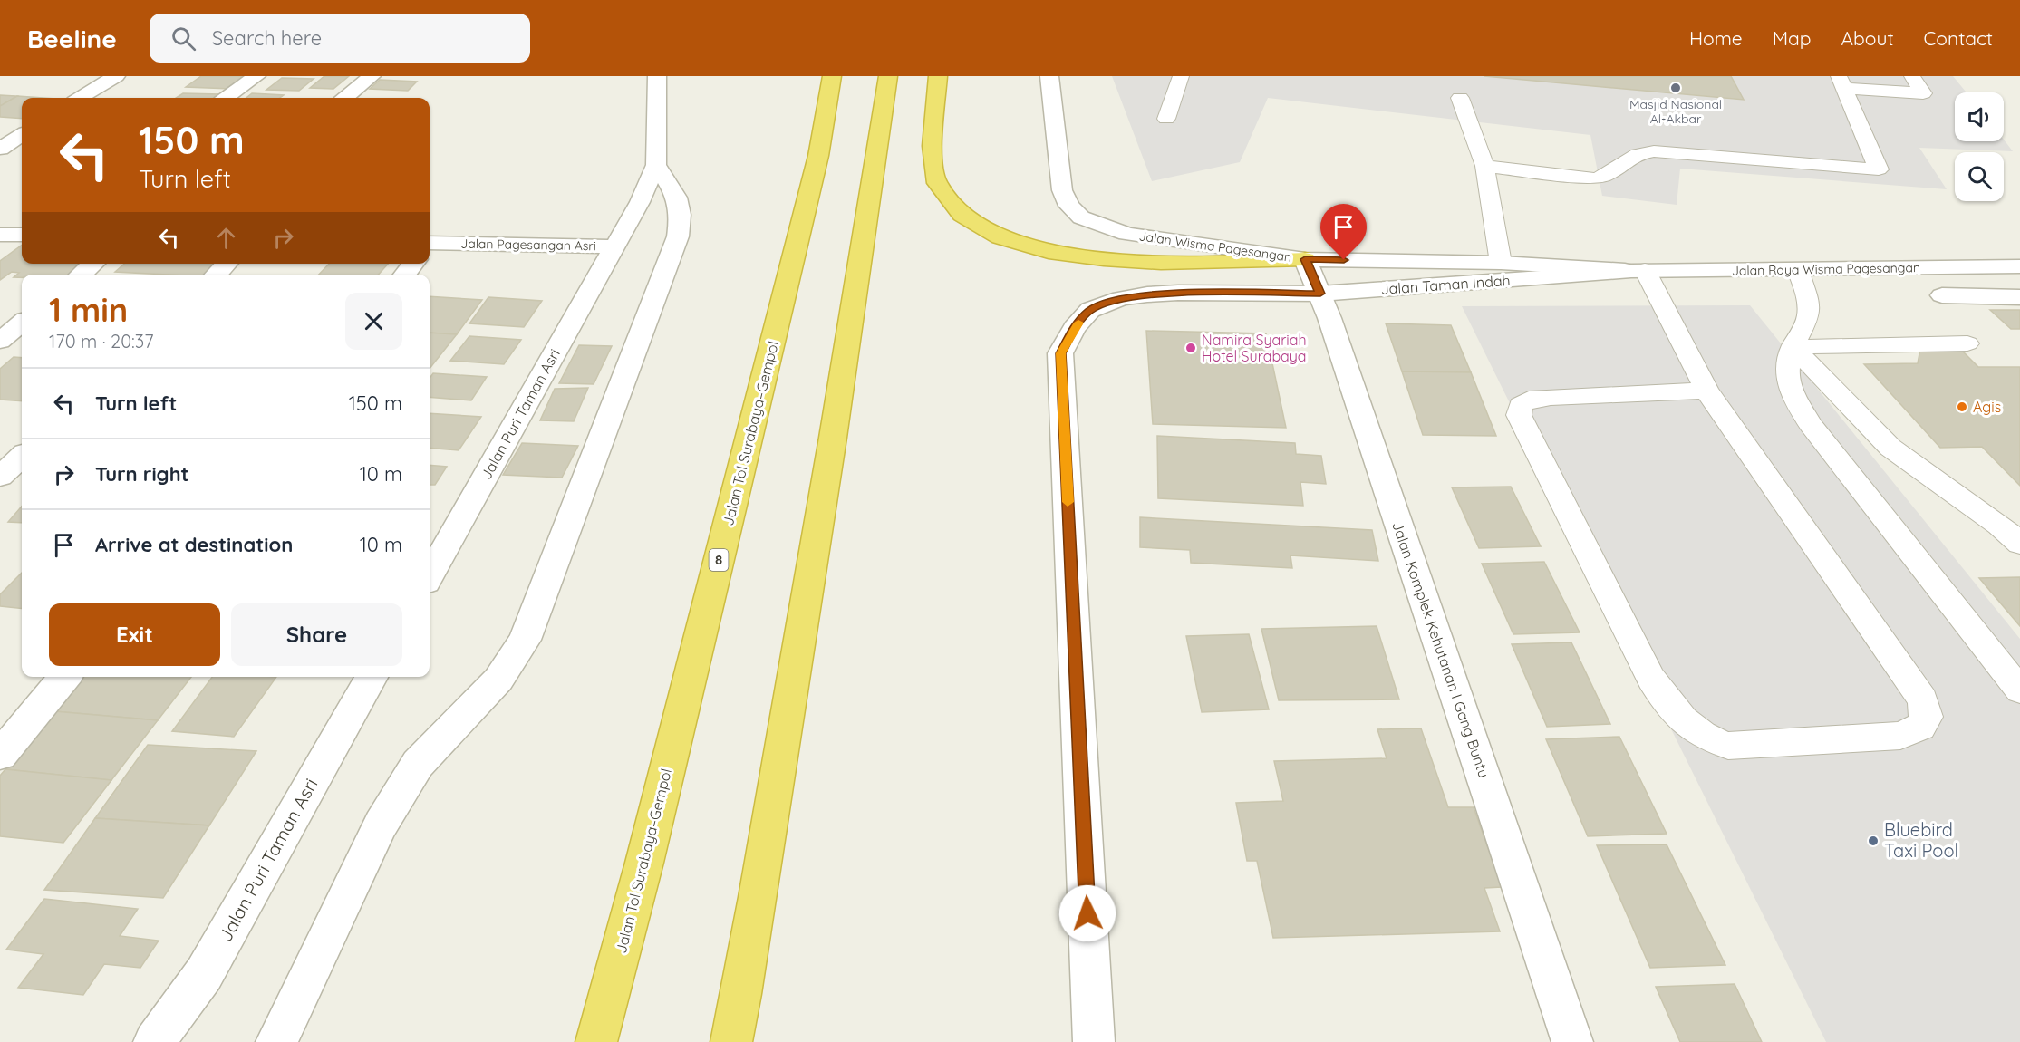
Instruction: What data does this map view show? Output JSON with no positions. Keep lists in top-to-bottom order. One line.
{"streets":{"highway":["Jalan Tol Surabaya–Gempol","8"],"street":["Jalan Pagesangan Asri","Jalan Wisma Pagesangan","Jalan Raya Wisma Pagesangan","Jalan Taman Indah","Jalan Puri Taman Asri","Jalan Komplek Kehutanan I Gang Buntu"]},"crossings":[["Jalan Pagesangan Asri","Jalan Puri Taman Asri"],["Jalan Wisma Pagesangan","Jalan Raya Wisma Pagesangan"],["Jalan Wisma Pagesangan","Jalan Taman Indah"],["Jalan Wisma Pagesangan","Jalan Komplek Kehutanan I Gang Buntu"],["Jalan Raya Wisma Pagesangan","Jalan Taman Indah"],["Jalan Taman Indah","Jalan Komplek Kehutanan I Gang Buntu"]],"places":["Masjid Nasional Al-Akbar","Namira Syariah Hotel Surabaya","Agis","Bluebird Taxi Pool"],"page":{"header":"Beeline","search":"Search here","nav":["Home","Map","About","Contact"],"turn":["150 m","Turn left"],"heading":["1 min","170 m · 20:37"],"list":[{"name":"Turn left","value":"150 m"},{"name":"Turn right","value":"10 m"},{"name":"Arrive at destination","value":"10 m"}],"buttons":["Exit","Share"]}}
